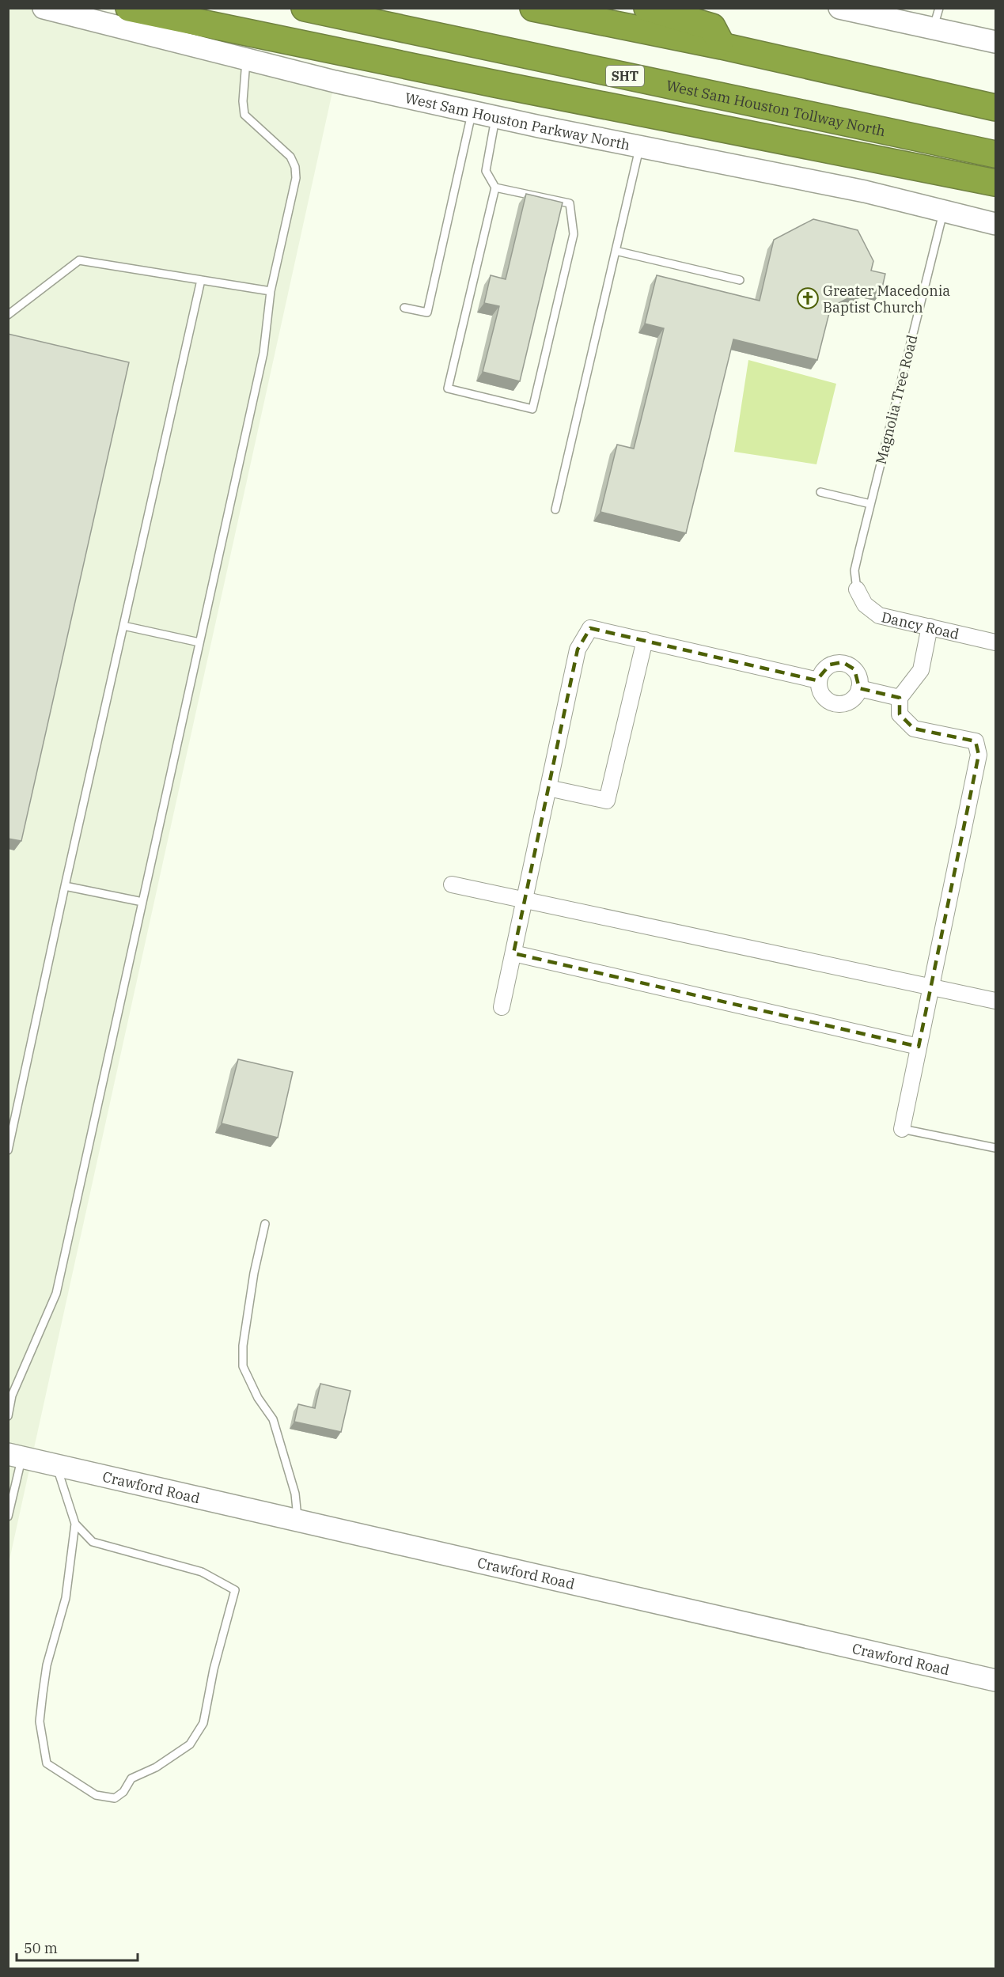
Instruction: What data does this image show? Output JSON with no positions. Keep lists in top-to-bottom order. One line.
{"streets":{"highway":["SHT","West Sam Houston Tollway North"],"main road":["West Sam Houston Parkway North","Crawford Road"],"street":["Dancy Road"],"lane":["Magnolia Tree Road"]},"crossings":[["West Sam Houston Parkway North","Magnolia Tree Road"],["Magnolia Tree Road","Dancy Road"]],"places":{"church":["Greater Macedonia Baptist Church"]},"scale_bar":"50 m"}
